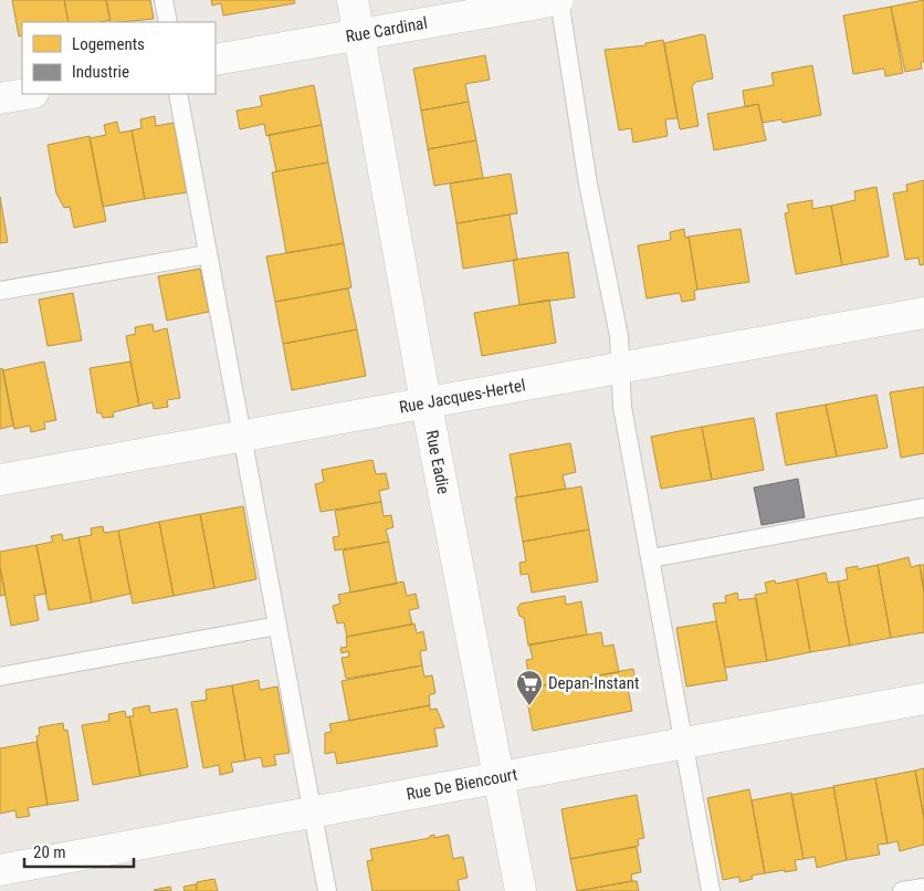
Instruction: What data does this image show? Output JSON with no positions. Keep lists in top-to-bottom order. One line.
{"streets":{"street":["Rue Cardinal","Rue Jacques-Hertel","Rue Eadie","Rue De Biencourt"]},"crossings":[["Rue Cardinal","Rue Eadie"],["Rue Jacques-Hertel","Rue Eadie"],["Rue Eadie","Rue De Biencourt"]],"places":{"supermarket":["Depan-Instant"]},"legend":["Logements","Industrie"],"scale_bar":"20 m"}
